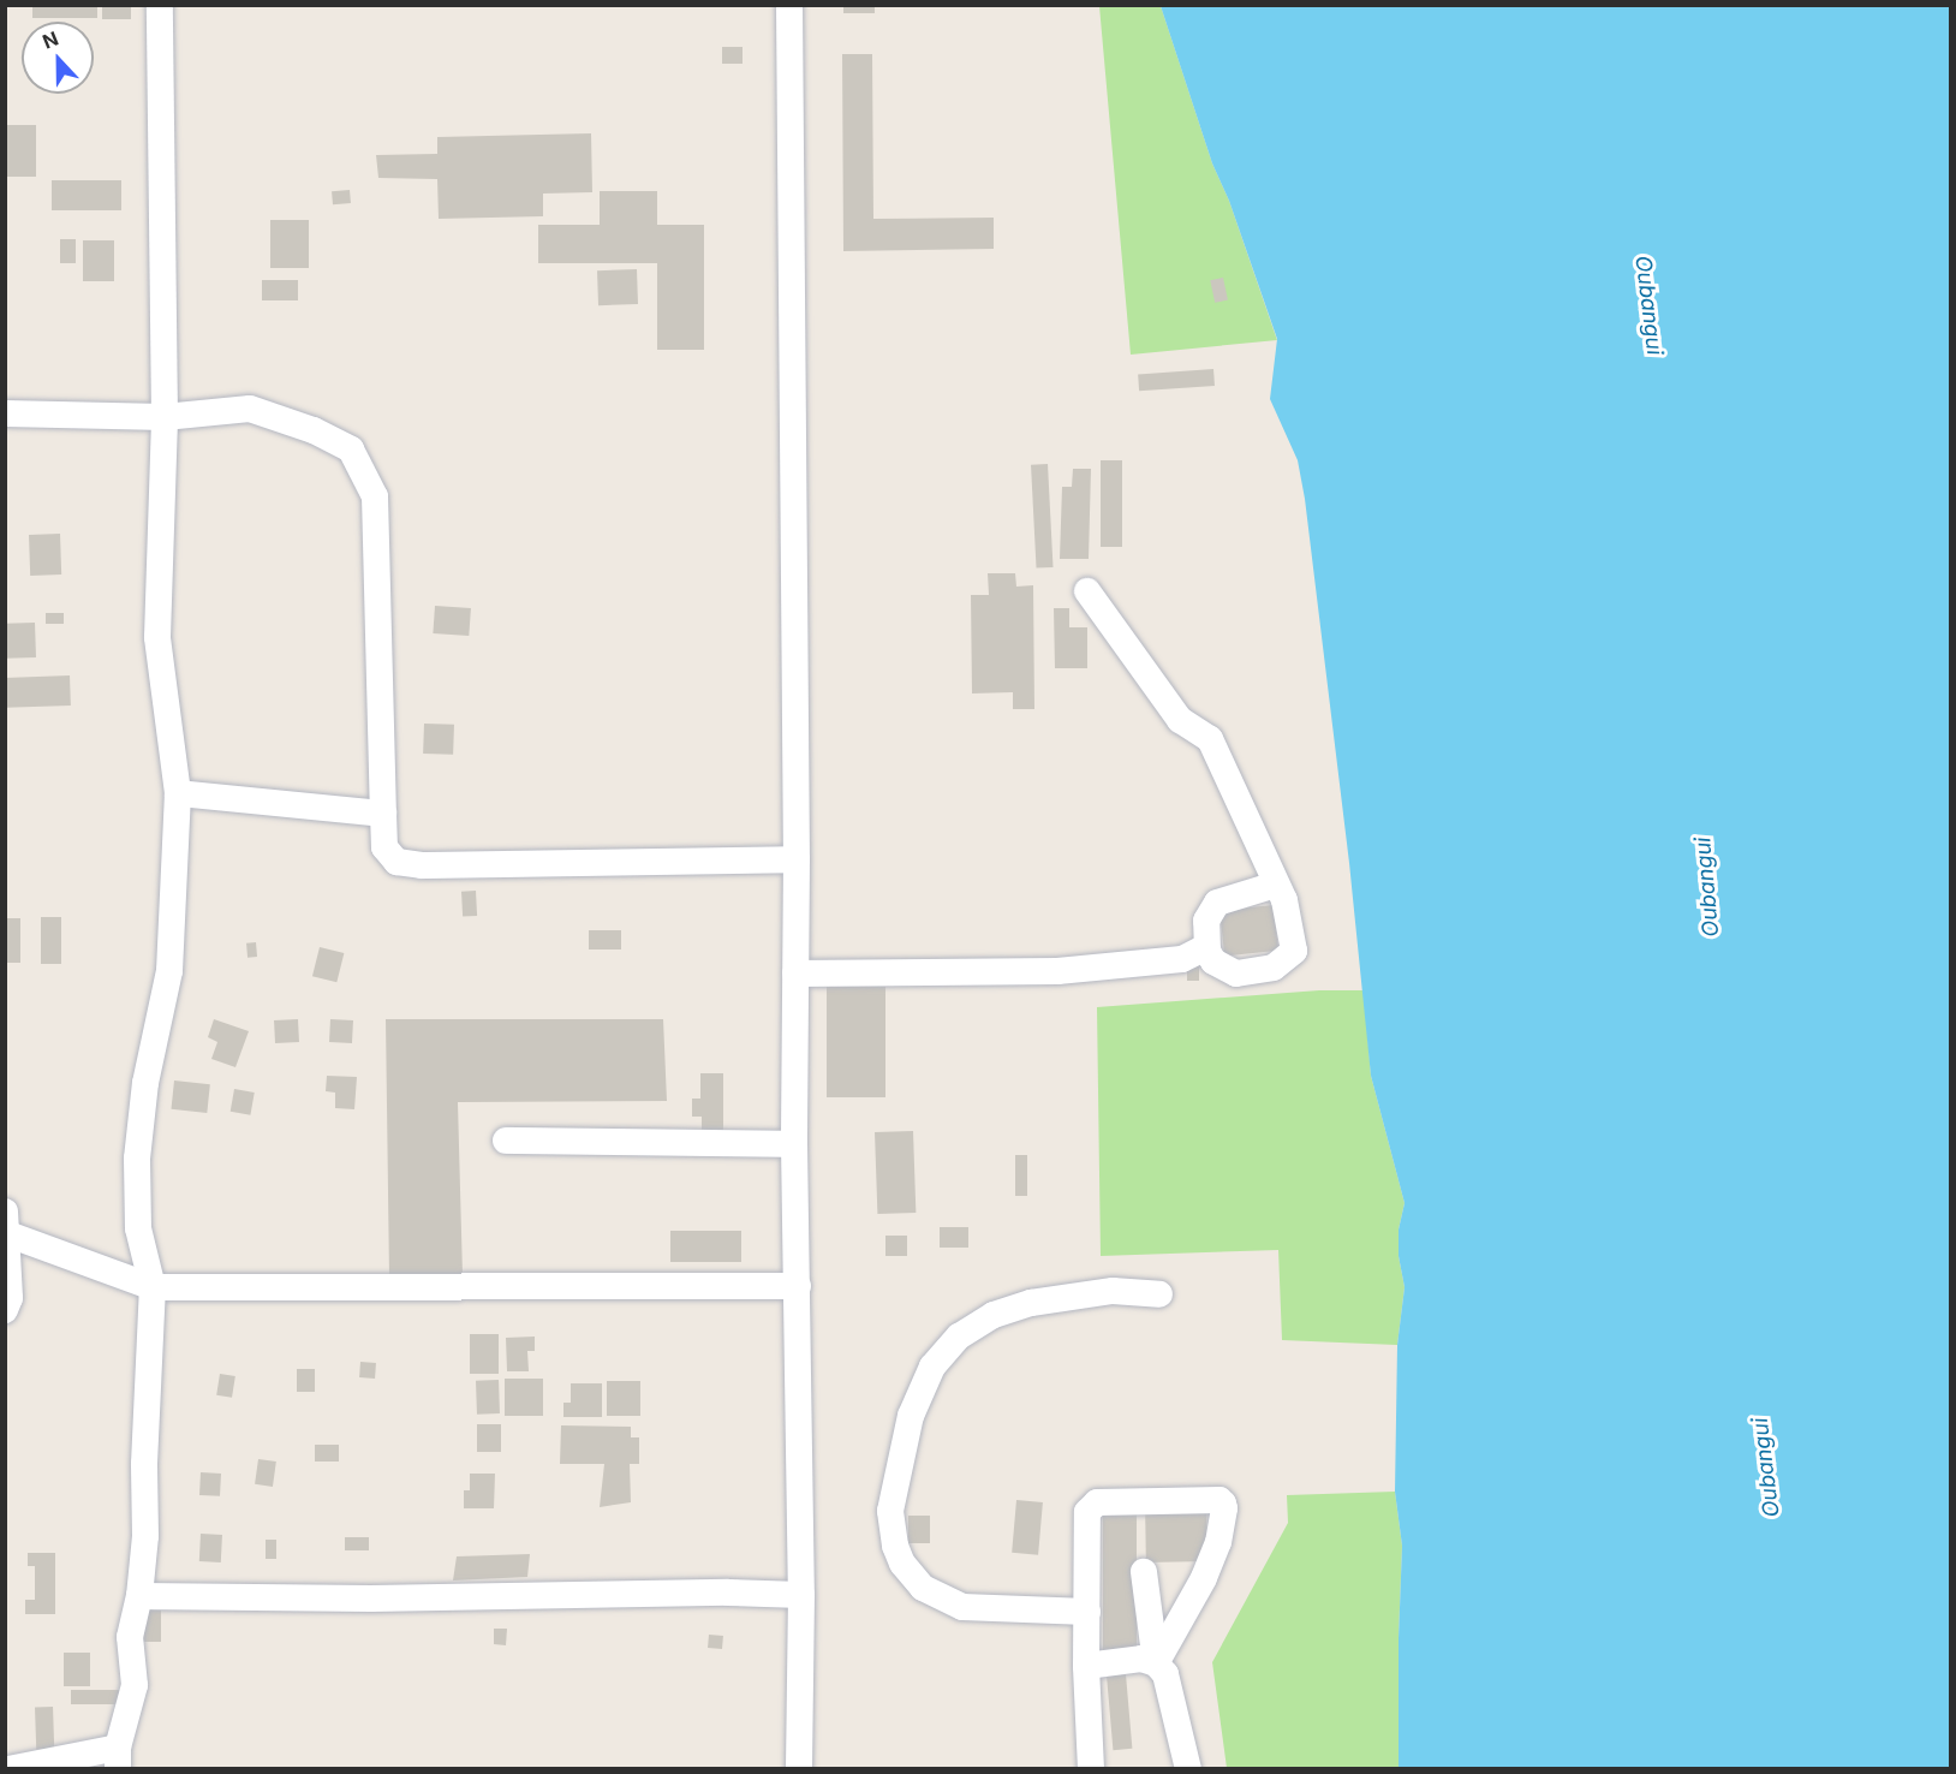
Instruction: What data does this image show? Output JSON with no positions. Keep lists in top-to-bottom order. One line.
{"water":["Oubangui"],"north":"top"}
